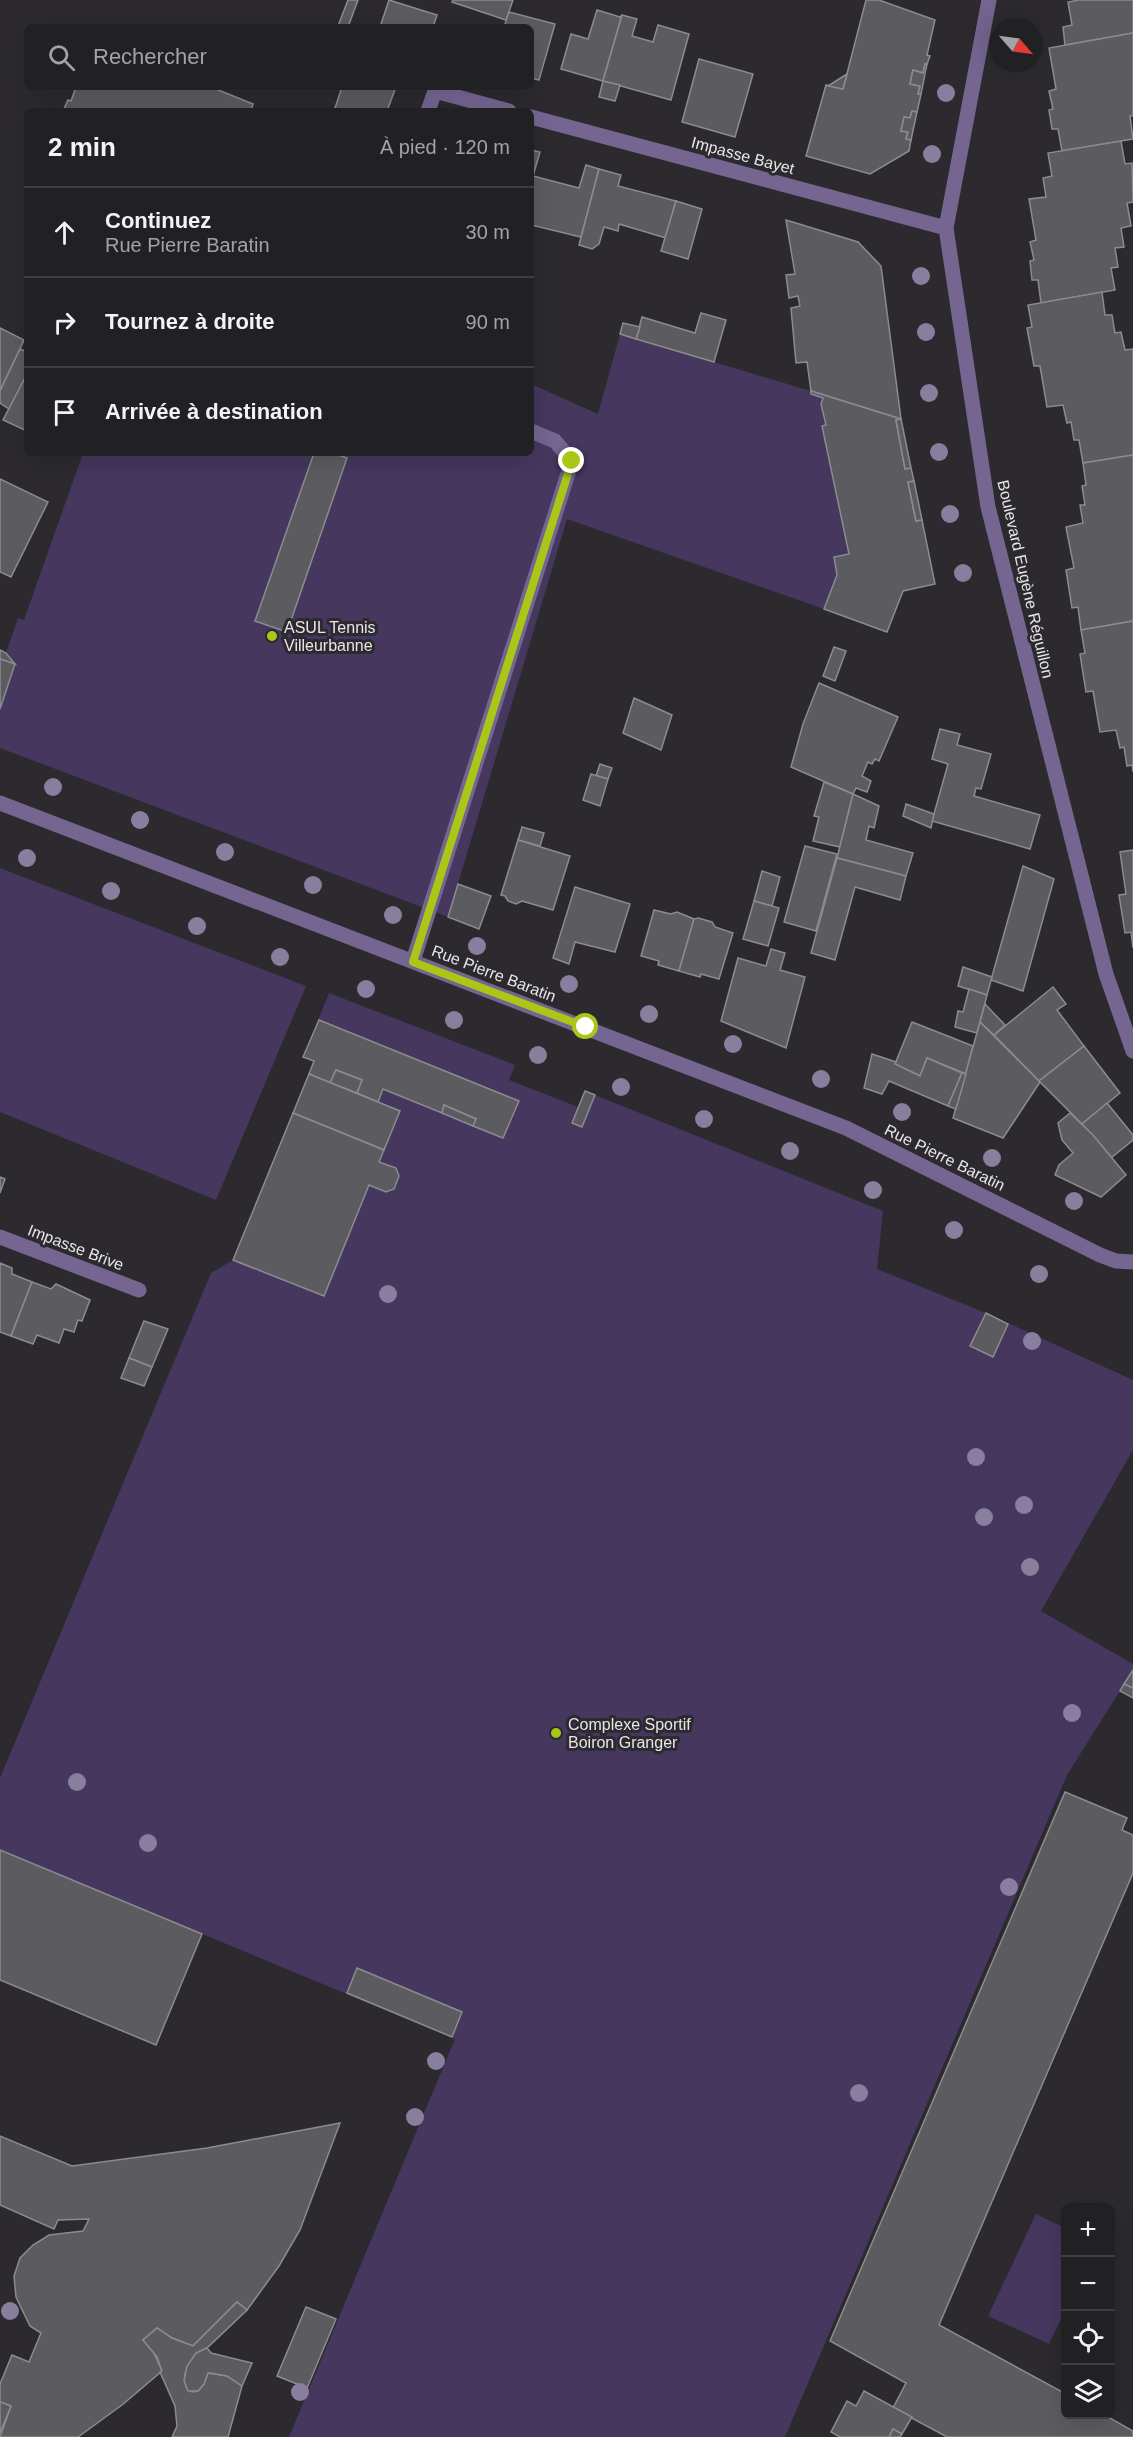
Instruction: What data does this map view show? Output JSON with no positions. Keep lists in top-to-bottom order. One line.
{"streets":{"street":["Impasse Bayet","Boulevard Eugène Réguillon","Rue Pierre Baratin","Impasse Brive"]},"crossings":[["Impasse Bayet","Boulevard Eugène Réguillon"]],"places":["ASUL Tennis Villeurbanne","Complexe Sportif Boiron Granger"],"north":"bottom right","page":{"search":"Rechercher","heading":["2 min","À pied · 120 m"],"list":[["Continuez","Rue Pierre Baratin","30 m"],["Tournez à droite","90 m"],"Arrivée à destination"],"map_buttons":["+","−"]}}
